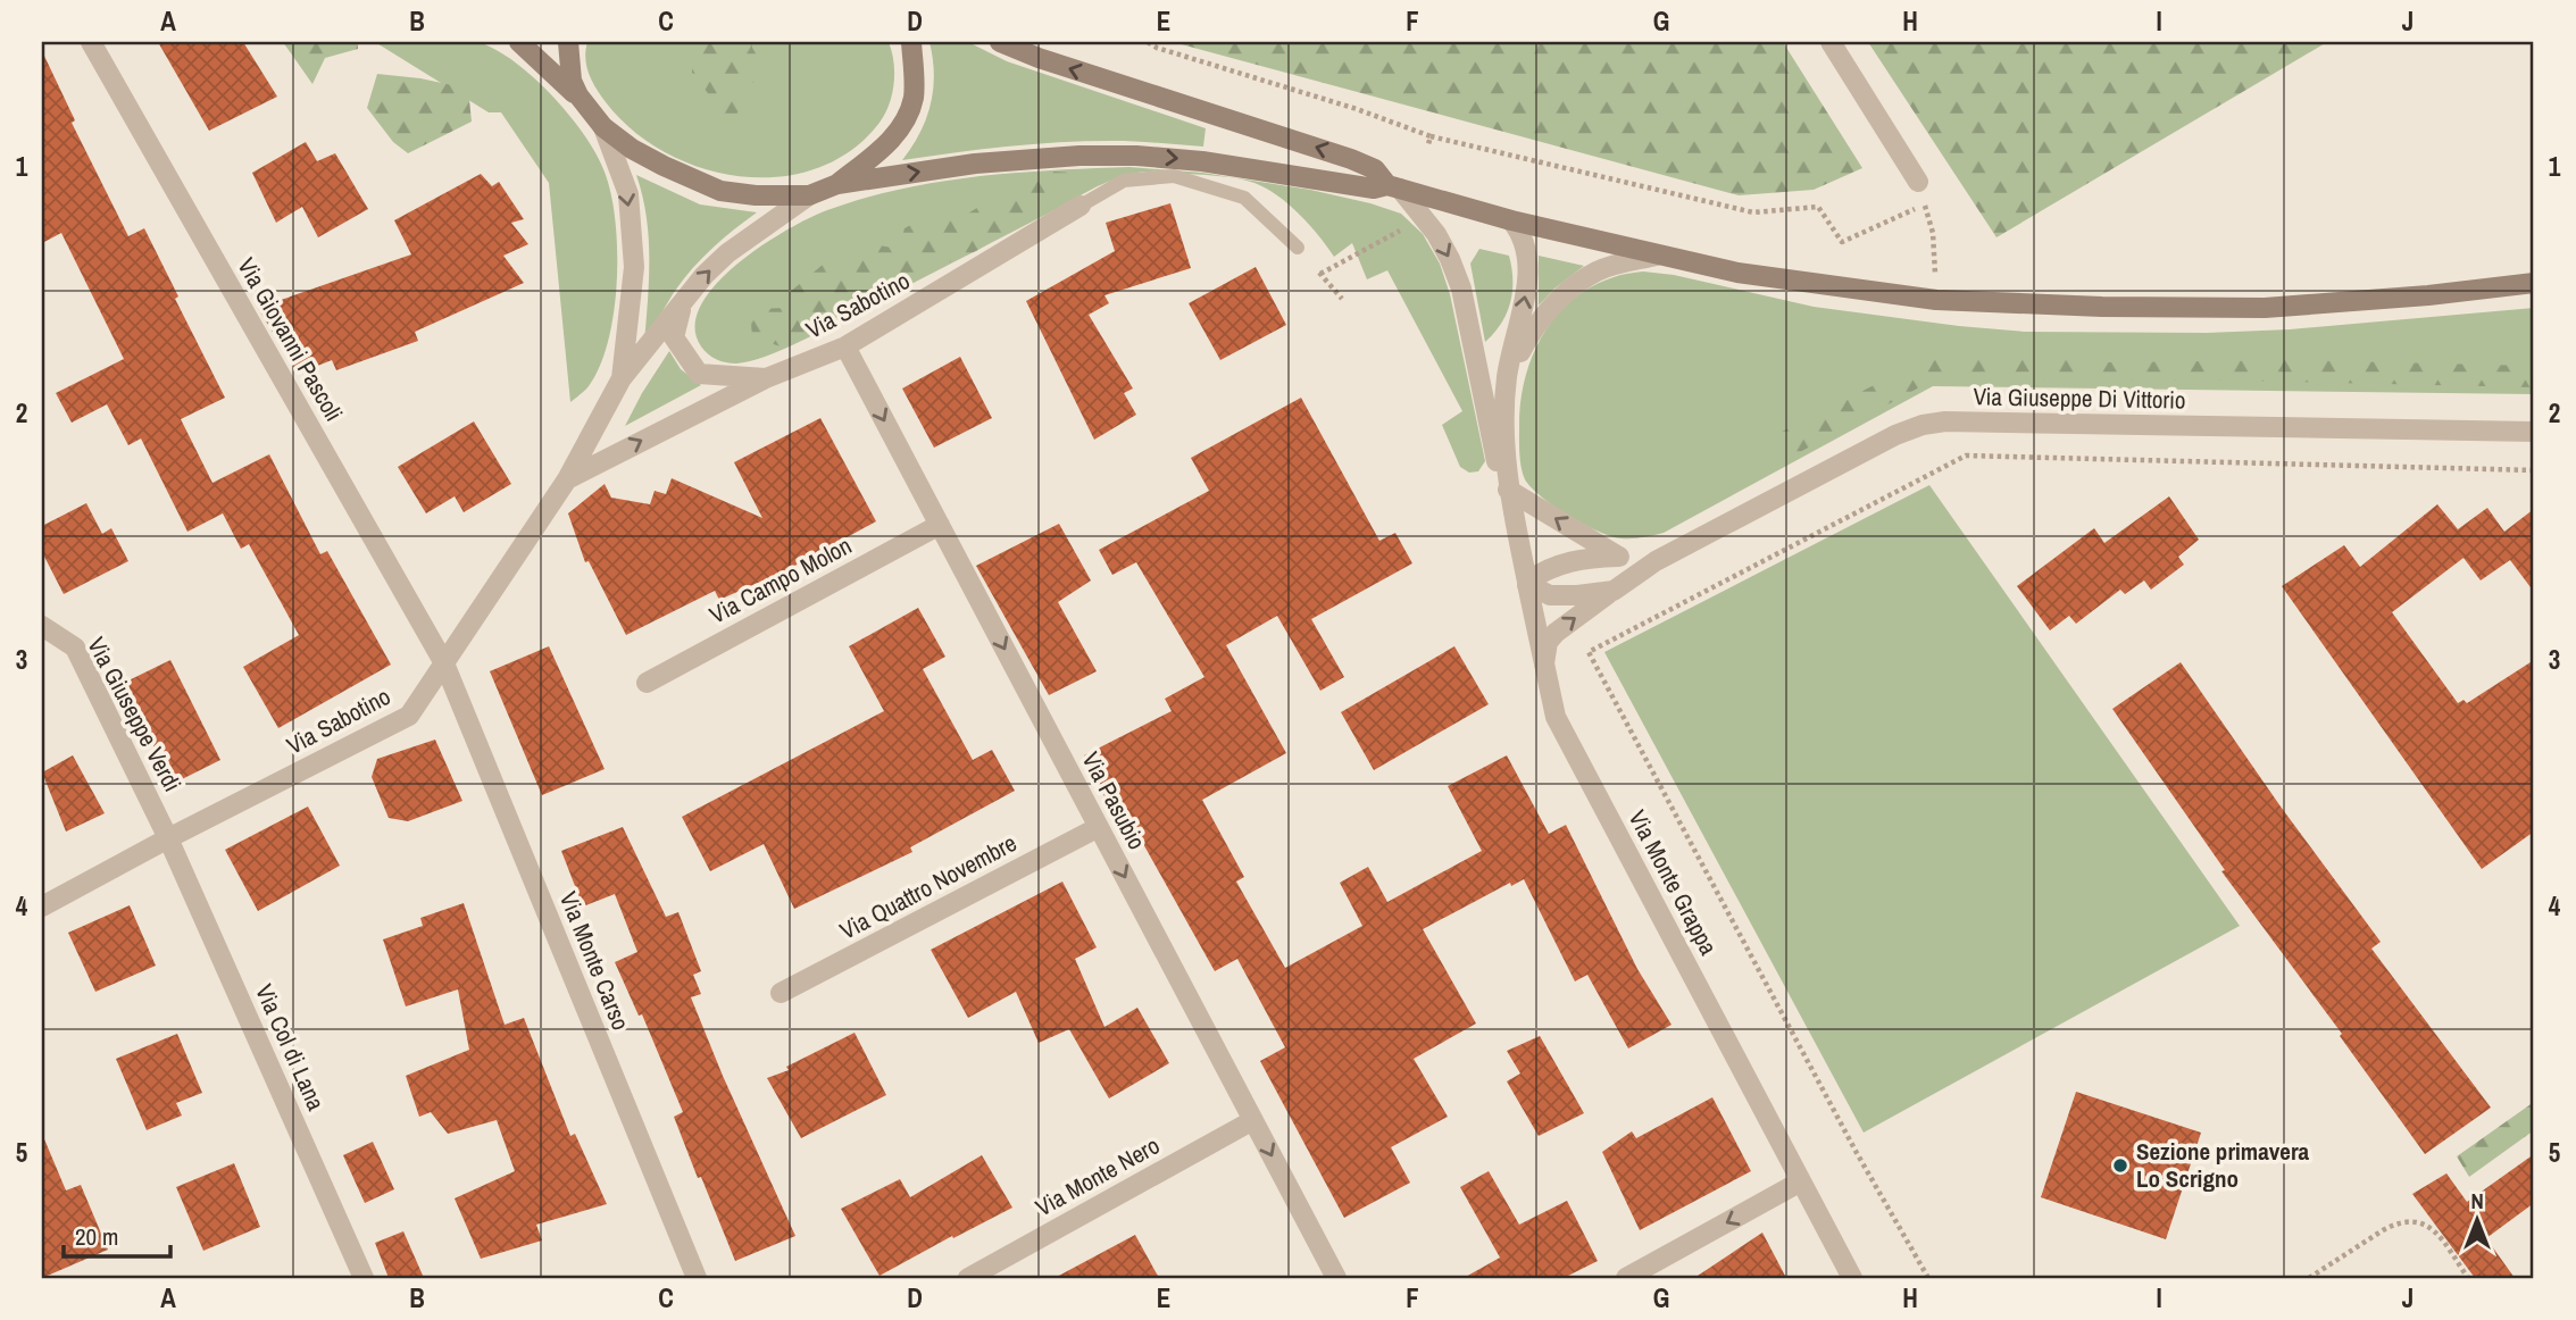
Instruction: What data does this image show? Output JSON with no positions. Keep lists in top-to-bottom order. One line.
{"streets":{"street":["Via Sabotino","Via Giovanni Pascoli","Via Giuseppe Di Vittorio","Via Campo Molon","Via Giuseppe Verdi","Via Pasubio","Via Monte Grappa","Via Quattro Novembre","Via Monte Carso","Via Col di Lana","Via Monte Nero"]},"crossings":[["Via Sabotino","Via Giovanni Pascoli"],["Via Sabotino","Via Giuseppe Verdi"],["Via Sabotino","Via Pasubio"],["Via Sabotino","Via Monte Carso"],["Via Sabotino","Via Col di Lana"],["Via Giovanni Pascoli","Via Monte Carso"],["Via Giuseppe Di Vittorio","Via Monte Grappa"],["Via Campo Molon","Via Pasubio"],["Via Giuseppe Verdi","Via Col di Lana"],["Via Pasubio","Via Quattro Novembre"],["Via Pasubio","Via Monte Nero"]],"one_way":["Via Pasubio"],"places":["Sezione primavera Lo Scrigno"],"scale_bar":"20 m","north":"top","grid":{"columns":["A","B","C","D","E","F","G","H","I","J"],"rows":["1","2","3","4","5"]}}
